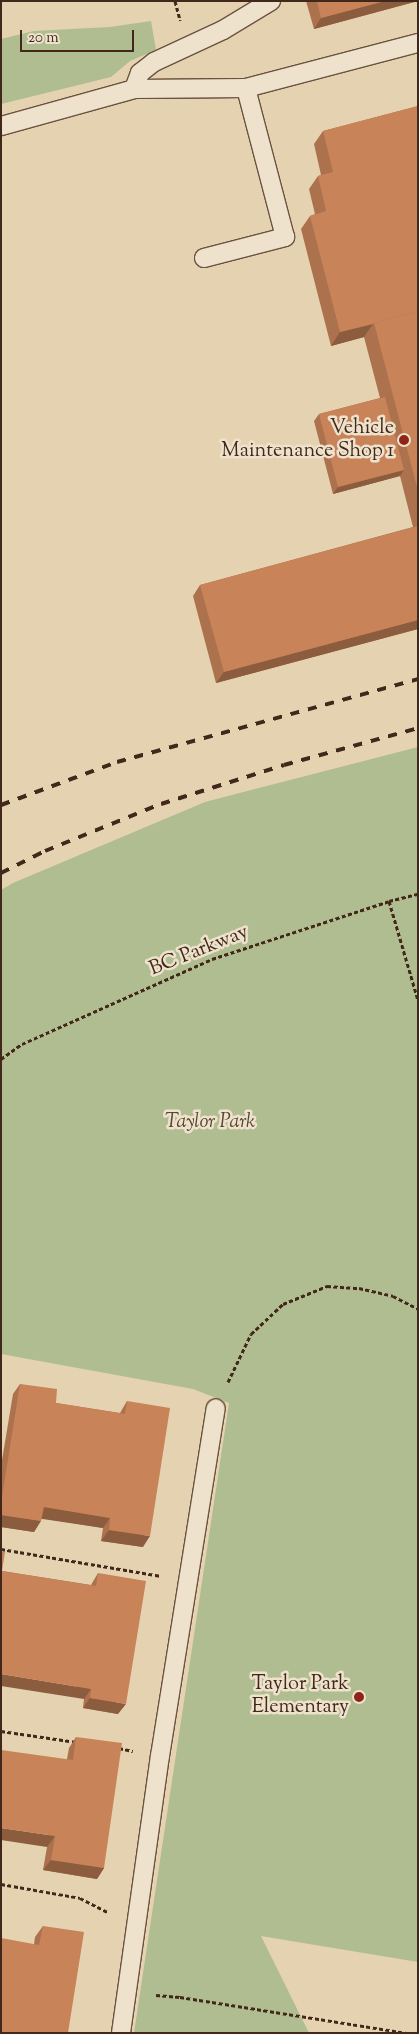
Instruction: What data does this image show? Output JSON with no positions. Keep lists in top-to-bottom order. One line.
{"streets":{"path":["BC Parkway"]},"parks":["Taylor Park"],"places":["Vehicle Maintenance Shop 1","Taylor Park Elementary"],"scale_bar":"20 m"}
